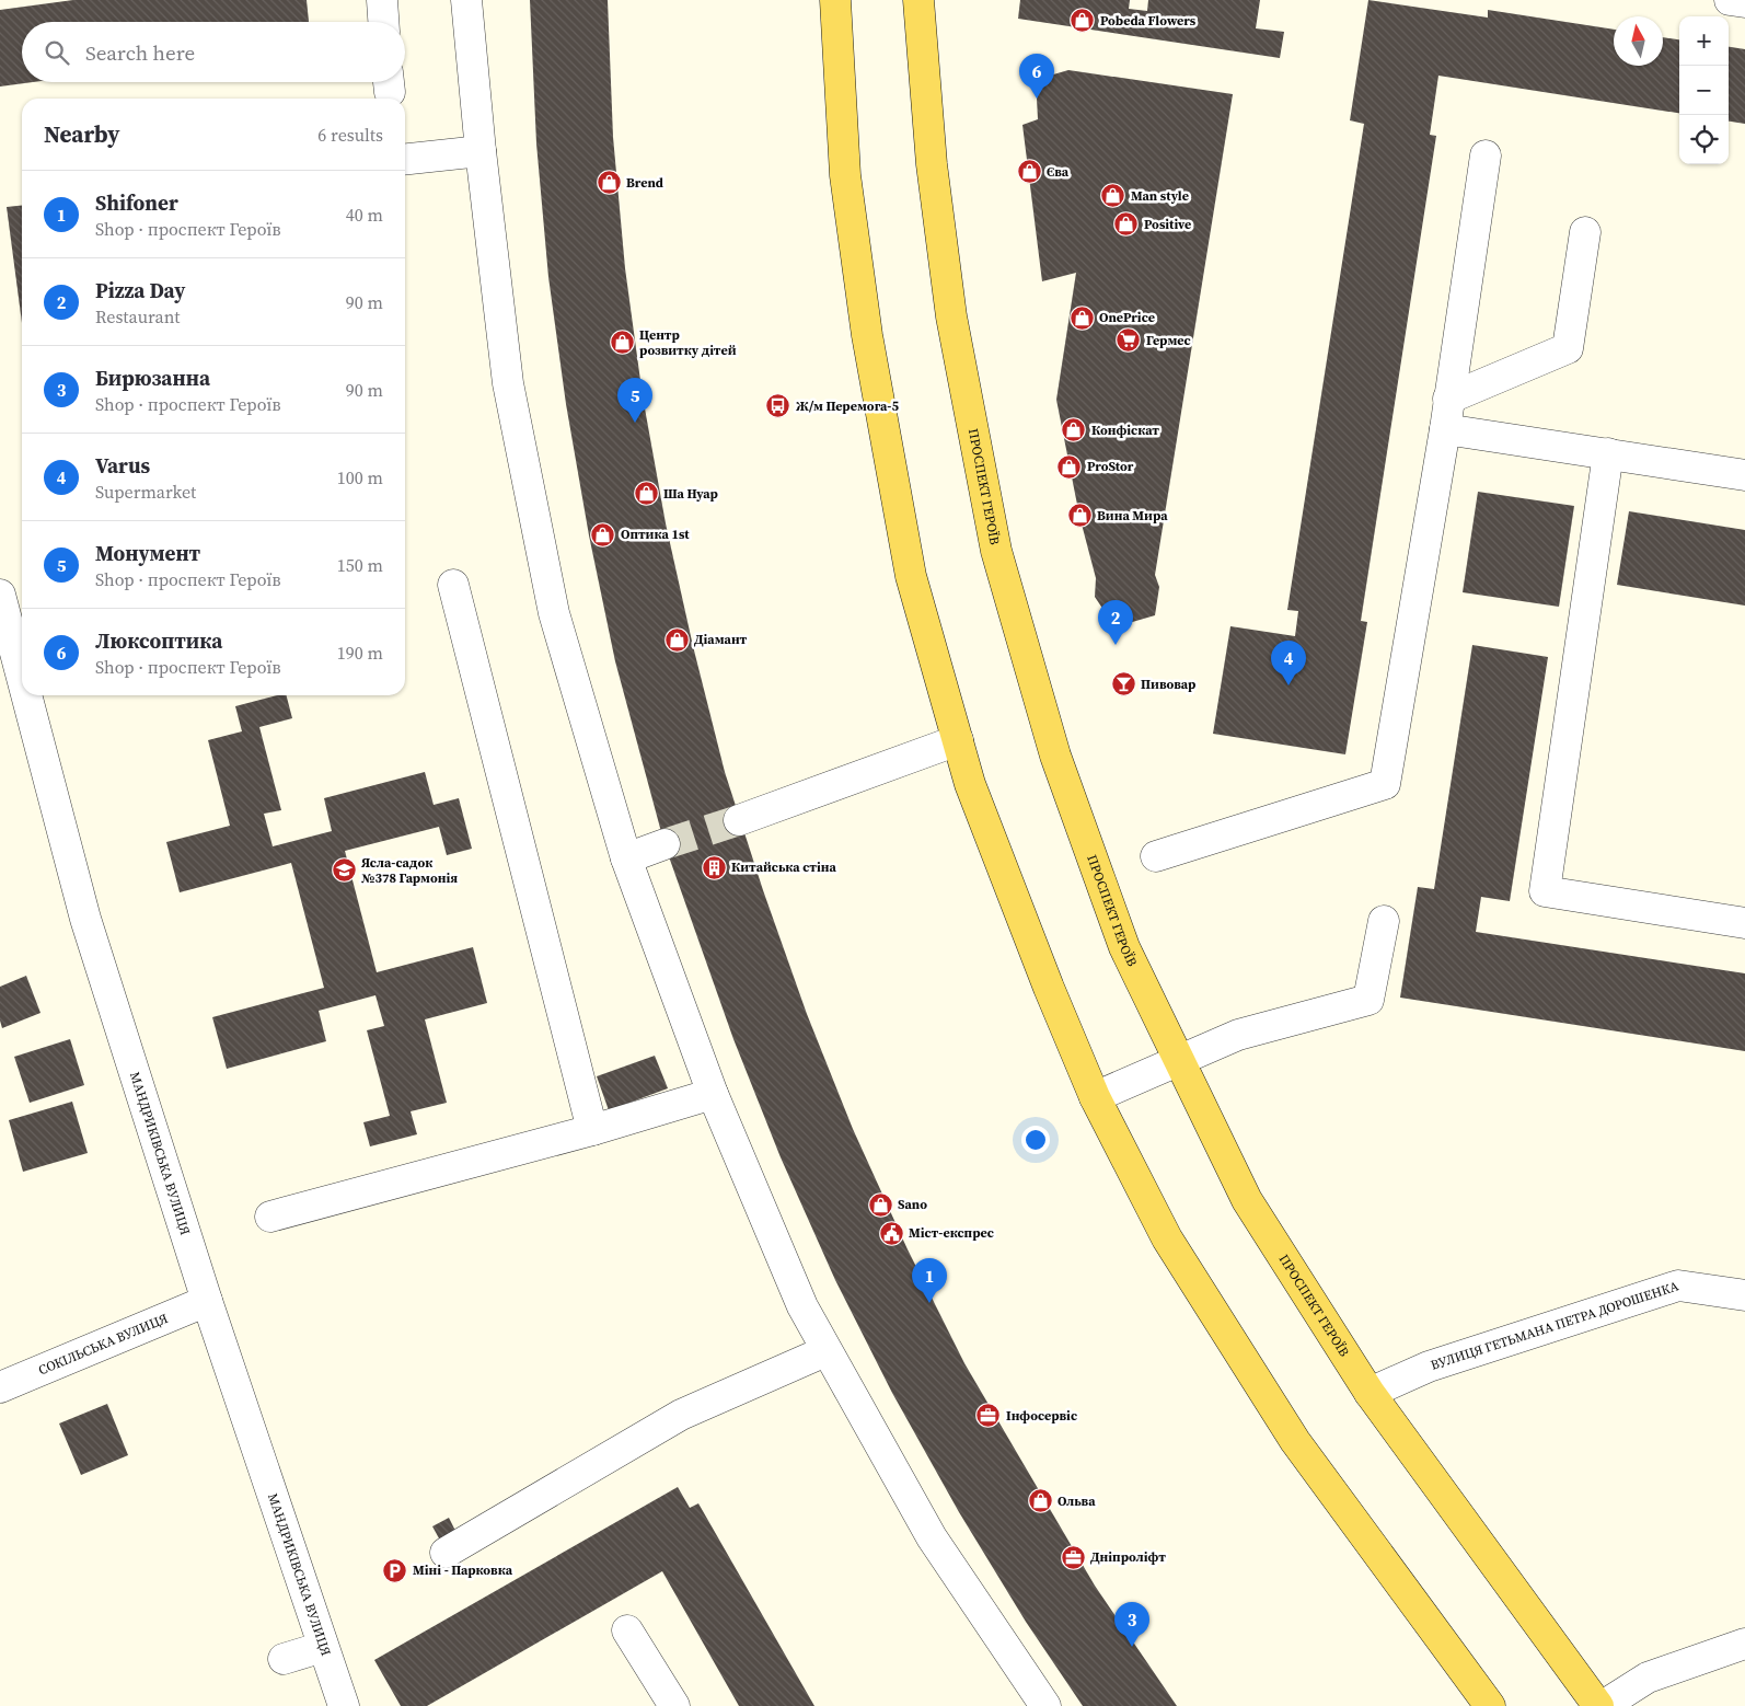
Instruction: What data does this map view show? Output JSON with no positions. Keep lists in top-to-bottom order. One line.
{"streets":{"main road":["ПРОСПЕКТ ГЕРОЇВ"],"street":["МАНДРИКІВСЬКА ВУЛИЦЯ","ВУЛИЦЯ ГЕТЬМАНА ПЕТРА ДОРОШЕНКА","СОКІЛЬСЬКА ВУЛИЦЯ"]},"crossings":[["ПРОСПЕКТ ГЕРОЇВ","ВУЛИЦЯ ГЕТЬМАНА ПЕТРА ДОРОШЕНКА"],["МАНДРИКІВСЬКА ВУЛИЦЯ","СОКІЛЬСЬКА ВУЛИЦЯ"]],"places":{"shop":["Pobeda Flowers","Єва","Brend","Man style","Positive","OnePrice","Центр розвитку дітей","Конфіскат","ProStor","Ша Нуар","Вина Мира","Оптика 1st","Діамант","Sano","Ольва"],"supermarket":["Гермес"],"bus stop":["Ж/м Перемога-5"],"bar":["Пивовар"],"building":["Китайська стіна"],"school or university":["Ясла-садок №378 Гармонія"],"public building":["Міст-експрес"],"office":["Інфосервіс","Дніпроліфт"],"parking":["Міні - Парковка"]},"north":"top","page":{"map_buttons":["+","−"],"search":"Search here","pins":["6","5","2","4","1","3"],"heading":["Nearby","6 results"],"list":[{"mark":"1","name":"Shifoner","note":"Shop · проспект Героїв","value":"40 m"},{"mark":"2","name":"Pizza Day","note":"Restaurant","value":"90 m"},{"mark":"3","name":"Бирюзанна","note":"Shop · проспект Героїв","value":"90 m"},{"mark":"4","name":"Varus","note":"Supermarket","value":"100 m"},{"mark":"5","name":"Монумент","note":"Shop · проспект Героїв","value":"150 m"},{"mark":"6","name":"Люксоптика","note":"Shop · проспект Героїв","value":"190 m"}]}}
